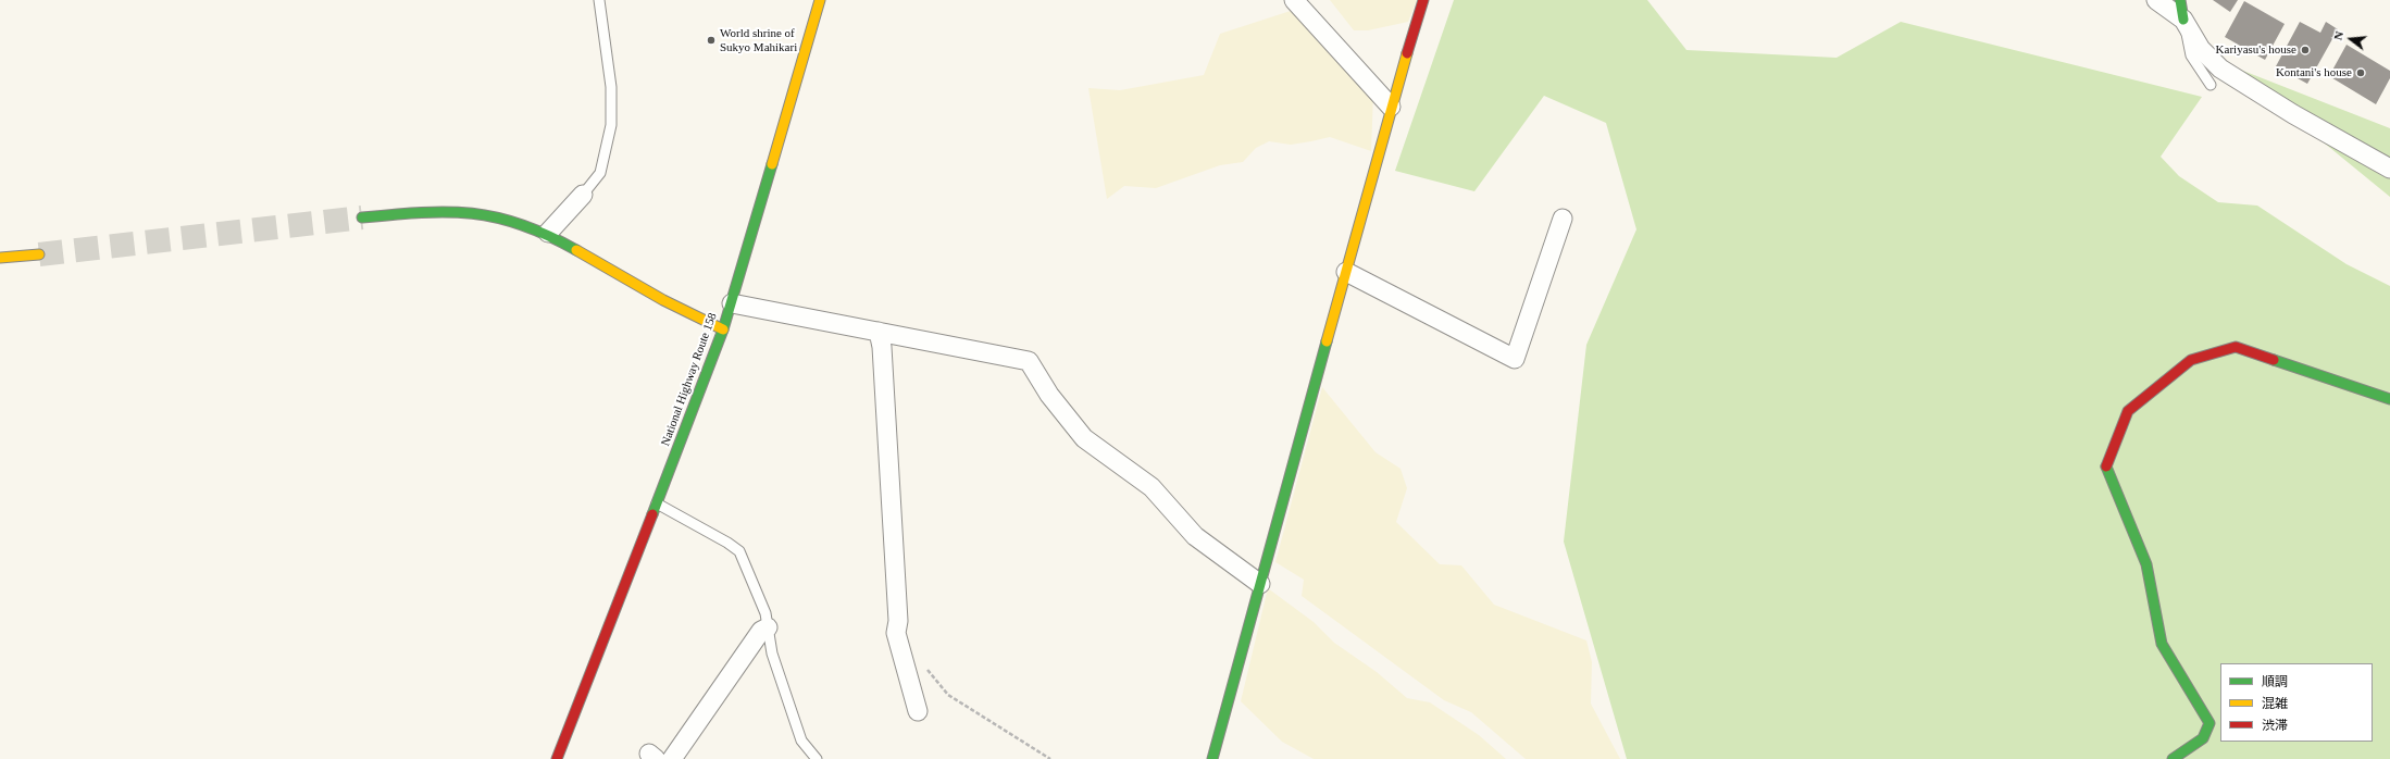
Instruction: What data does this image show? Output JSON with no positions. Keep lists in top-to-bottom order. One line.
{"streets":{"main road":["National Highway Route 158"]},"places":["World shrine of Sukyo Mahikari","Kariyasu's house","Kontani's house"],"legend":["順調","混雑","渋滞"],"north":"left"}
